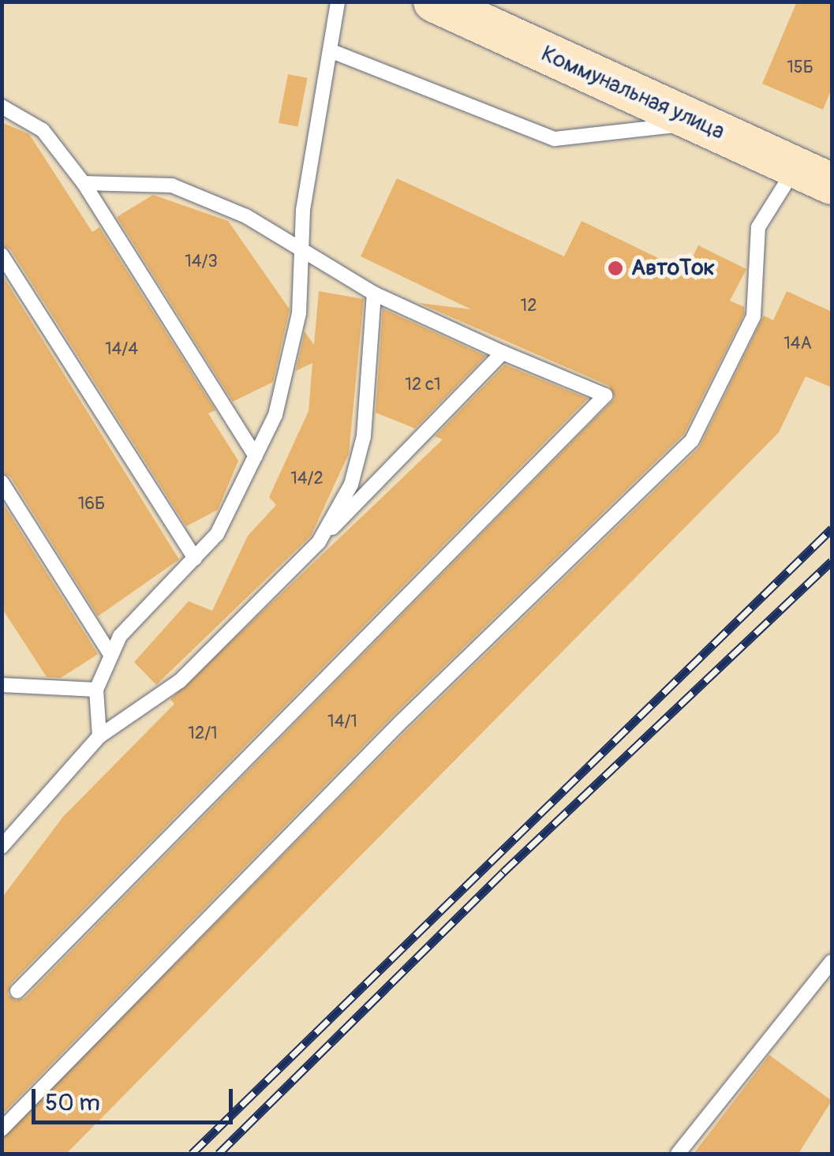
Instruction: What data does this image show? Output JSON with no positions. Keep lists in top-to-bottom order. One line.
{"streets":{"street":["Коммунальная улица"]},"places":["АвтоТок"],"house_numbers":["15Б","14/3","12","14А","14/4","12 с1","14/2","16Б","14/1","12/1"],"scale_bar":"50 m"}
